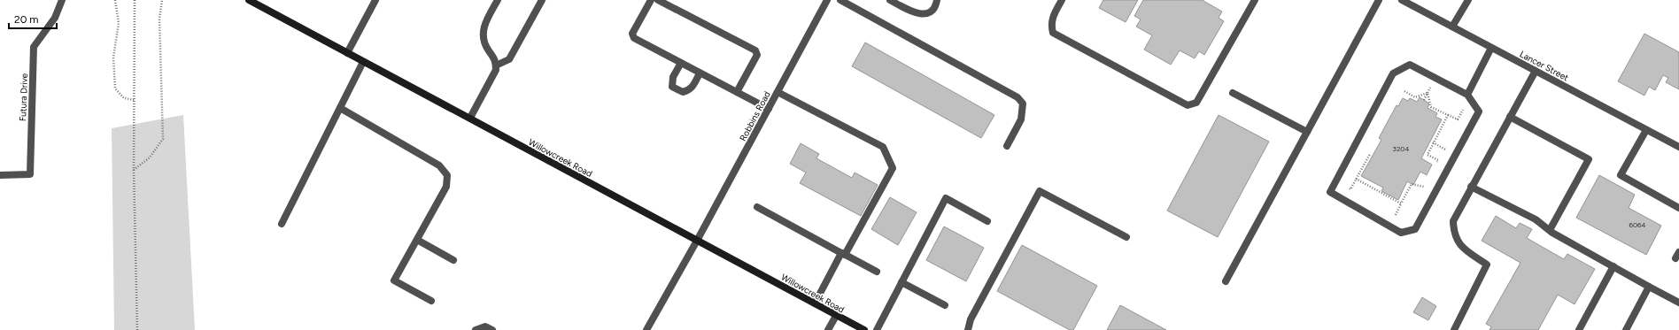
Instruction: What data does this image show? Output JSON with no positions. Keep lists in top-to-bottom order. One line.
{"streets":{"main road":["Willowcreek Road"],"street":["Lancer Street","Futura Drive","Robbins Road"]},"crossings":[["Robbins Road","Willowcreek Road"]],"house_numbers":["3204","6064"],"scale_bar":"20 m"}
